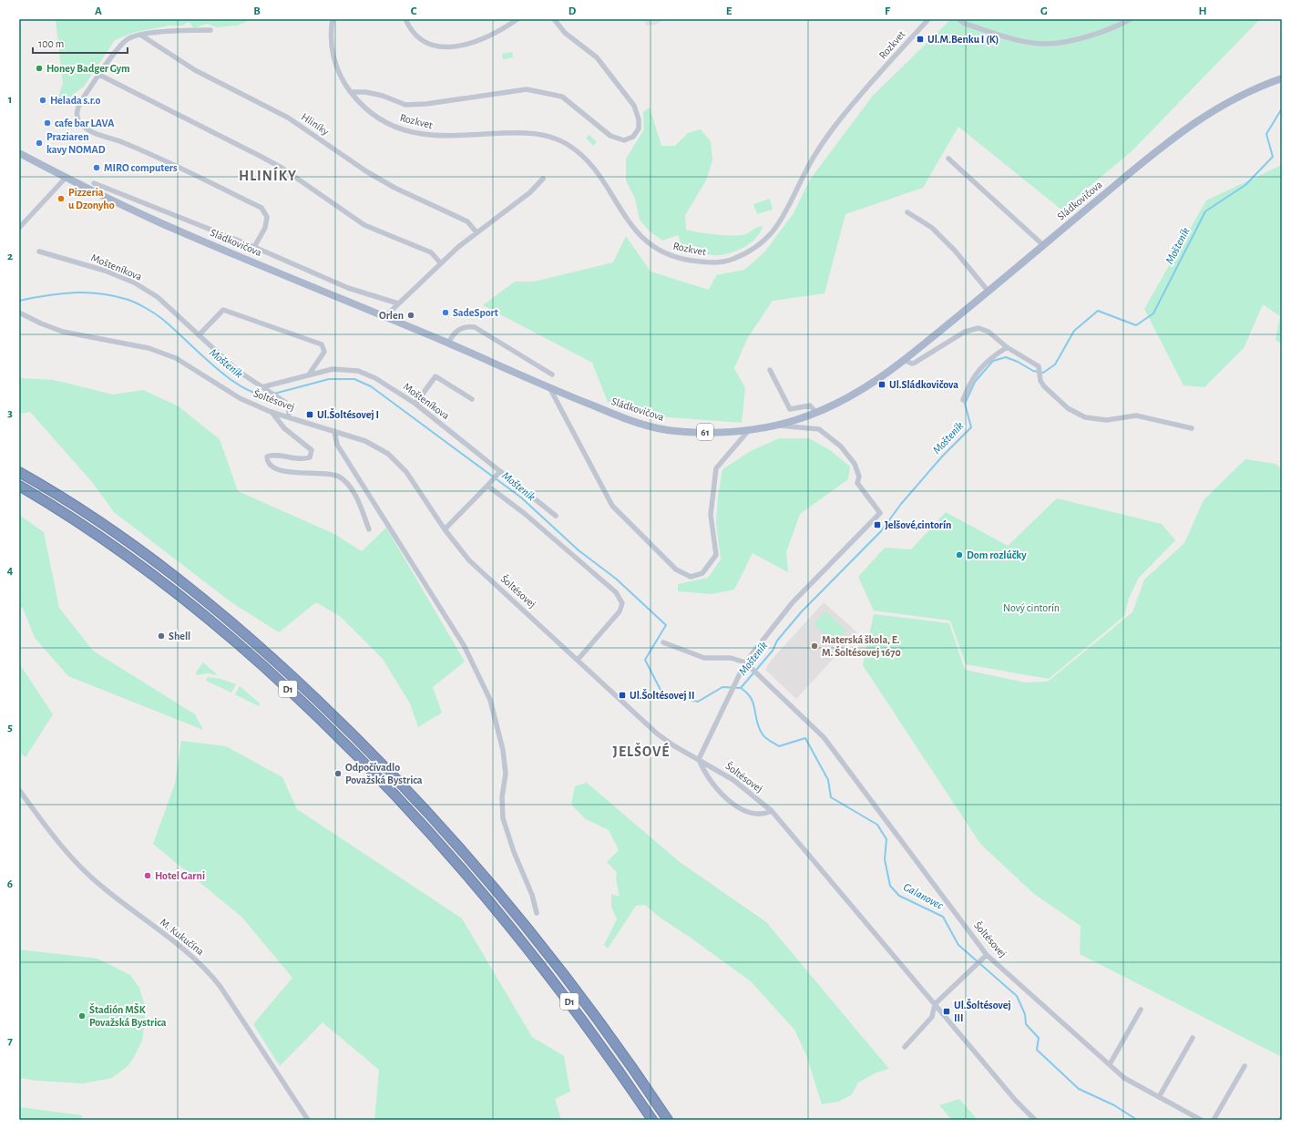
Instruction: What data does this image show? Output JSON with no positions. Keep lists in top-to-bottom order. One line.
{"streets":{"highway":["D1"],"main road":["Sládkovičova","61"],"street":["Rozkvet","Hliníky","Mošteníkova","Šoltésovej","M. Kukučína"]},"crossings":[["Mošteníkova","Šoltésovej"]],"districts":["HLINÍKY","JELŠOVÉ"],"water":["Mošteník","Galanovec"],"parks":["Nový cintorín"],"places":{"transit":["Ul.M.Benku I (K)","Ul.Sládkovičova","Ul.Šoltésovej I","Jelšové,cintorín","Ul.Šoltésovej II","Ul.Šoltésovej III"],"other":["Honey Badger Gym","Helada s.r.o","cafe bar LAVA","Praziaren kavy NOMAD","MIRO computers","Pizzeria u Dzonyho","SadeSport","Orlen","Dom rozlúčky","Shell","Materská škola, E. M. Šoltésovej 1670","Odpočívadlo Považská Bystrica","Hotel Garni","Štadión MŠK Považská Bystrica"]},"scale_bar":"100 m","grid":{"columns":["A","B","C","D","E","F","G","H"],"rows":["1","2","3","4","5","6","7"]}}
